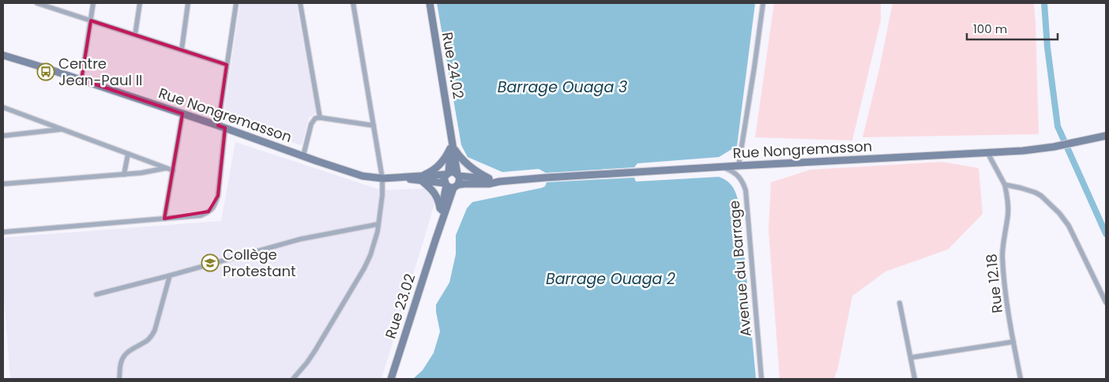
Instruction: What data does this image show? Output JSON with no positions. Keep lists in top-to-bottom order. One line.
{"streets":{"street":["Rue 24.02","Rue Nongremasson","Avenue du Barrage","Rue 12.18","Rue 23.02"]},"crossings":[["Rue 24.02","Rue Nongremasson"],["Rue 24.02","Rue 23.02"],["Rue Nongremasson","Avenue du Barrage"],["Rue Nongremasson","Rue 12.18"],["Rue Nongremasson","Rue 23.02"]],"water":["Barrage Ouaga 3","Barrage Ouaga 2"],"places":{"bus stop":["Centre Jean-Paul II"],"school or university":["Collège Protestant"]},"scale_bar":"100 m"}
